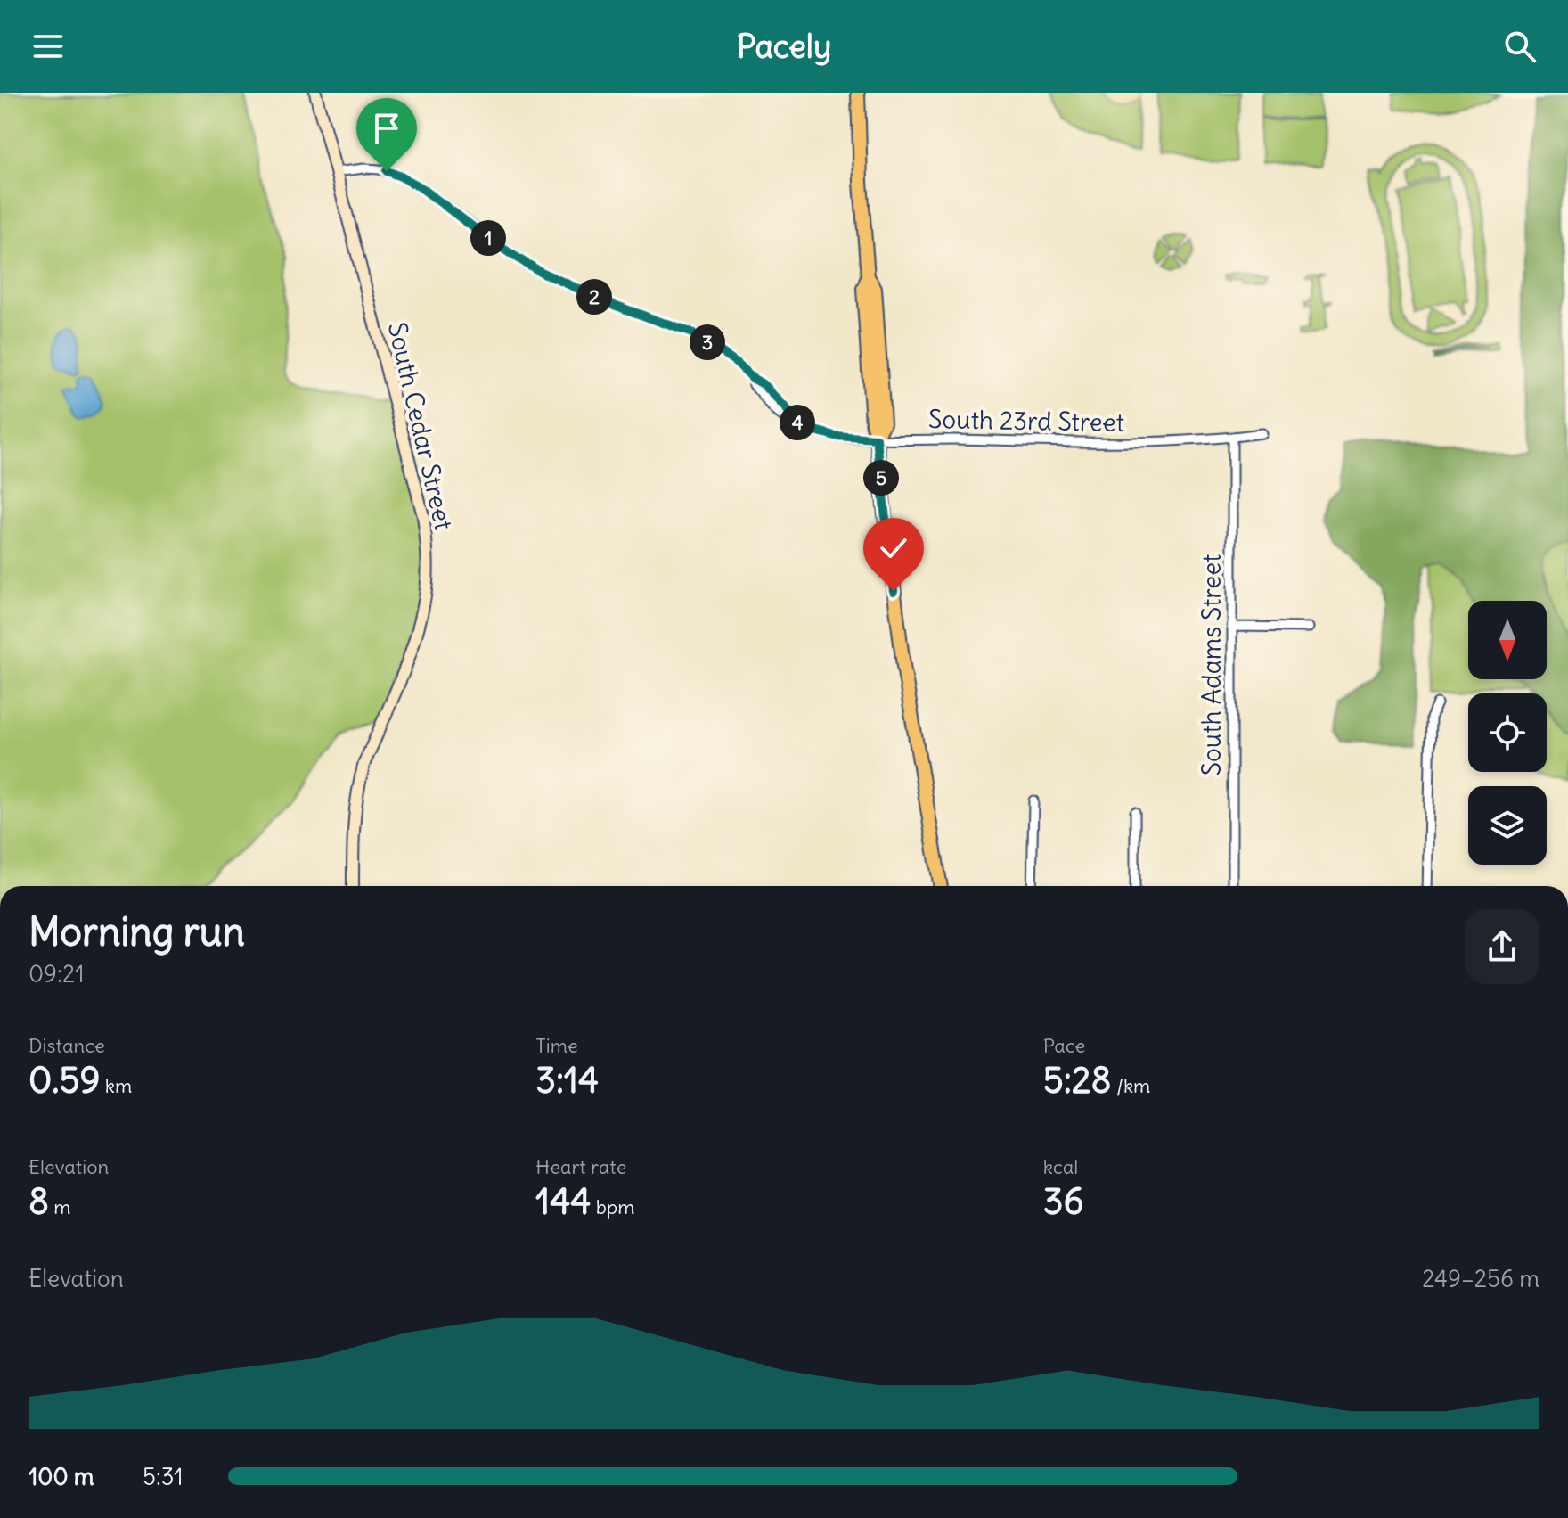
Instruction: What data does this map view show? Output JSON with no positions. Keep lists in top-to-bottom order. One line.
{"streets":{"main road":["South Cedar Street"],"street":["South 23rd Street","South Adams Street"]},"crossings":[["South 23rd Street","South Cedar Street"],["South 23rd Street","South Adams Street"]],"north":"bottom","page":{"header":"Pacely","pins":["1","2","3","4","5"],"heading":["Morning run","09:21"],"stats":[["Distance","0.59 km"],["Time","3:14"],["Pace","5:28 /km"],["Elevation","8 m"],["Heart rate","144 bpm"],["kcal","36"]],"chart":["Elevation","249–256 m"],"list":[{"name":"100 m","note":"5:31"}]}}
